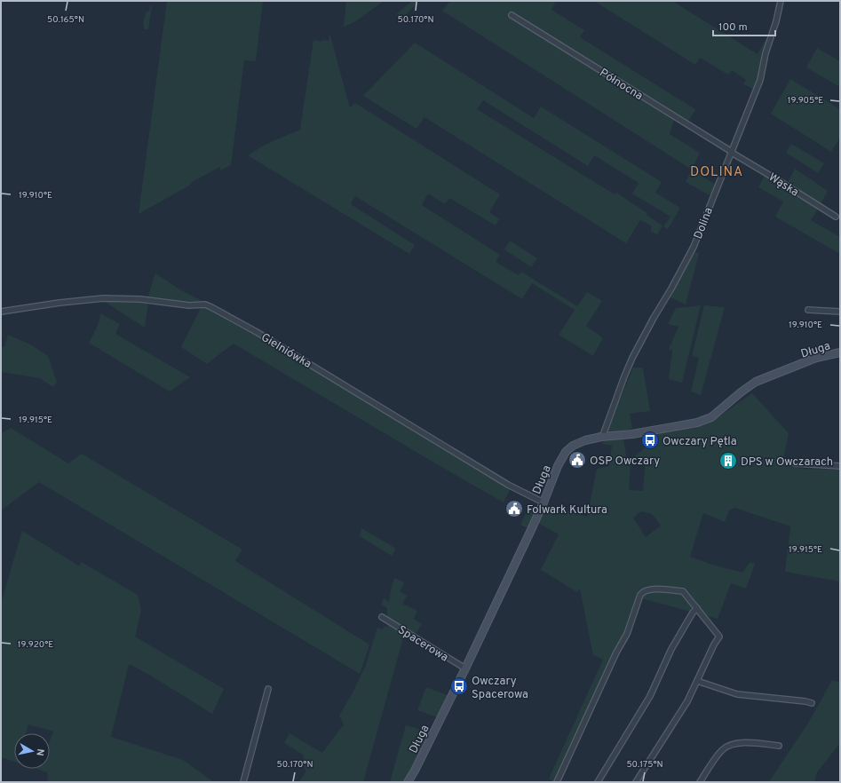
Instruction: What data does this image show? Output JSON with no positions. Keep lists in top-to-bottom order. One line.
{"streets":{"street":["Północna","Wąska","Dolina","Długa","Gielniówka","Spacerowa"]},"crossings":[["Północna","Wąska"],["Północna","Dolina"],["Wąska","Dolina"],["Dolina","Długa"],["Długa","Gielniówka"],["Długa","Spacerowa"]],"districts":["DOLINA"],"places":{"bus stop":["Owczary Pętla","Owczary Spacerowa"],"public building":["OSP Owczary","Folwark Kultura"],"building":["DPS w Owczarach"]},"scale_bar":"100 m","north":"right","coordinates":["50.165°N","50.170°N","19.905°E","19.910°E","19.915°E","19.920°E","50.175°N"]}
